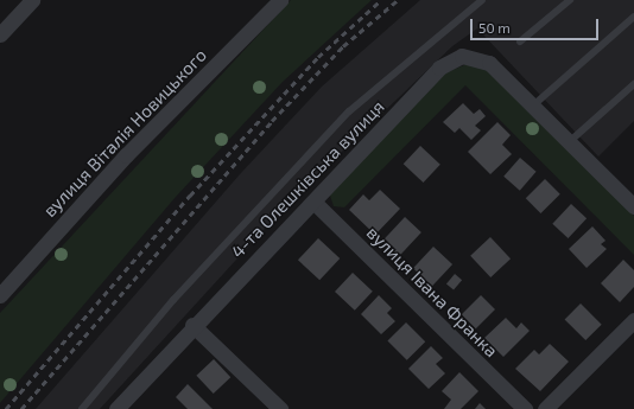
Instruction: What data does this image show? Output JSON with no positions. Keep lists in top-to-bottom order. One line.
{"streets":{"street":["вулиця Віталія Новицького","4-та Олешківська вулиця","вулиця Івана Франка"]},"crossings":[["4-та Олешківська вулиця","вулиця Івана Франка"]],"scale_bar":"50 m"}
